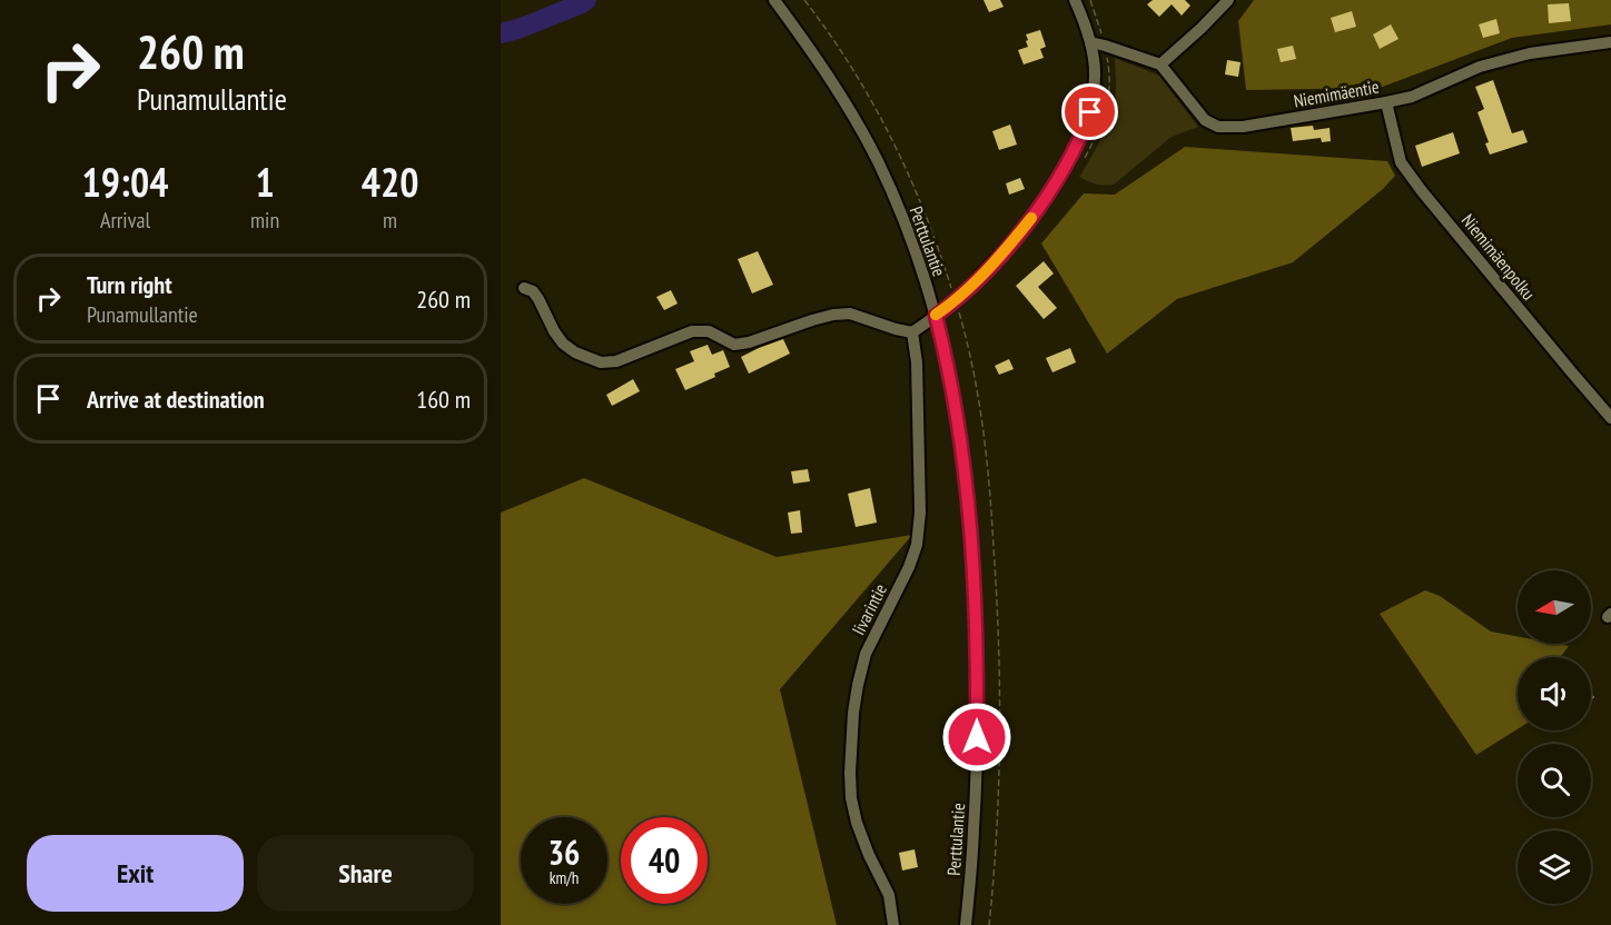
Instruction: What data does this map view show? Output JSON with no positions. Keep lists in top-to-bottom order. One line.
{"streets":{"street":["Niemimäentie","Perttulantie","Niemimäenpolku","Iivarintie"]},"crossings":[["Niemimäentie","Niemimäenpolku"]],"north":"left","page":{"turn":["260 m","Punamullantie"],"eta":["19:04","Arrival","1","min","420","m"],"list":[{"name":"Turn right","note":"Punamullantie","value":"260 m"},{"name":"Arrive at destination","value":"160 m"}],"speed":"36 km/h","limit":"40","buttons":["Exit","Share"]}}
